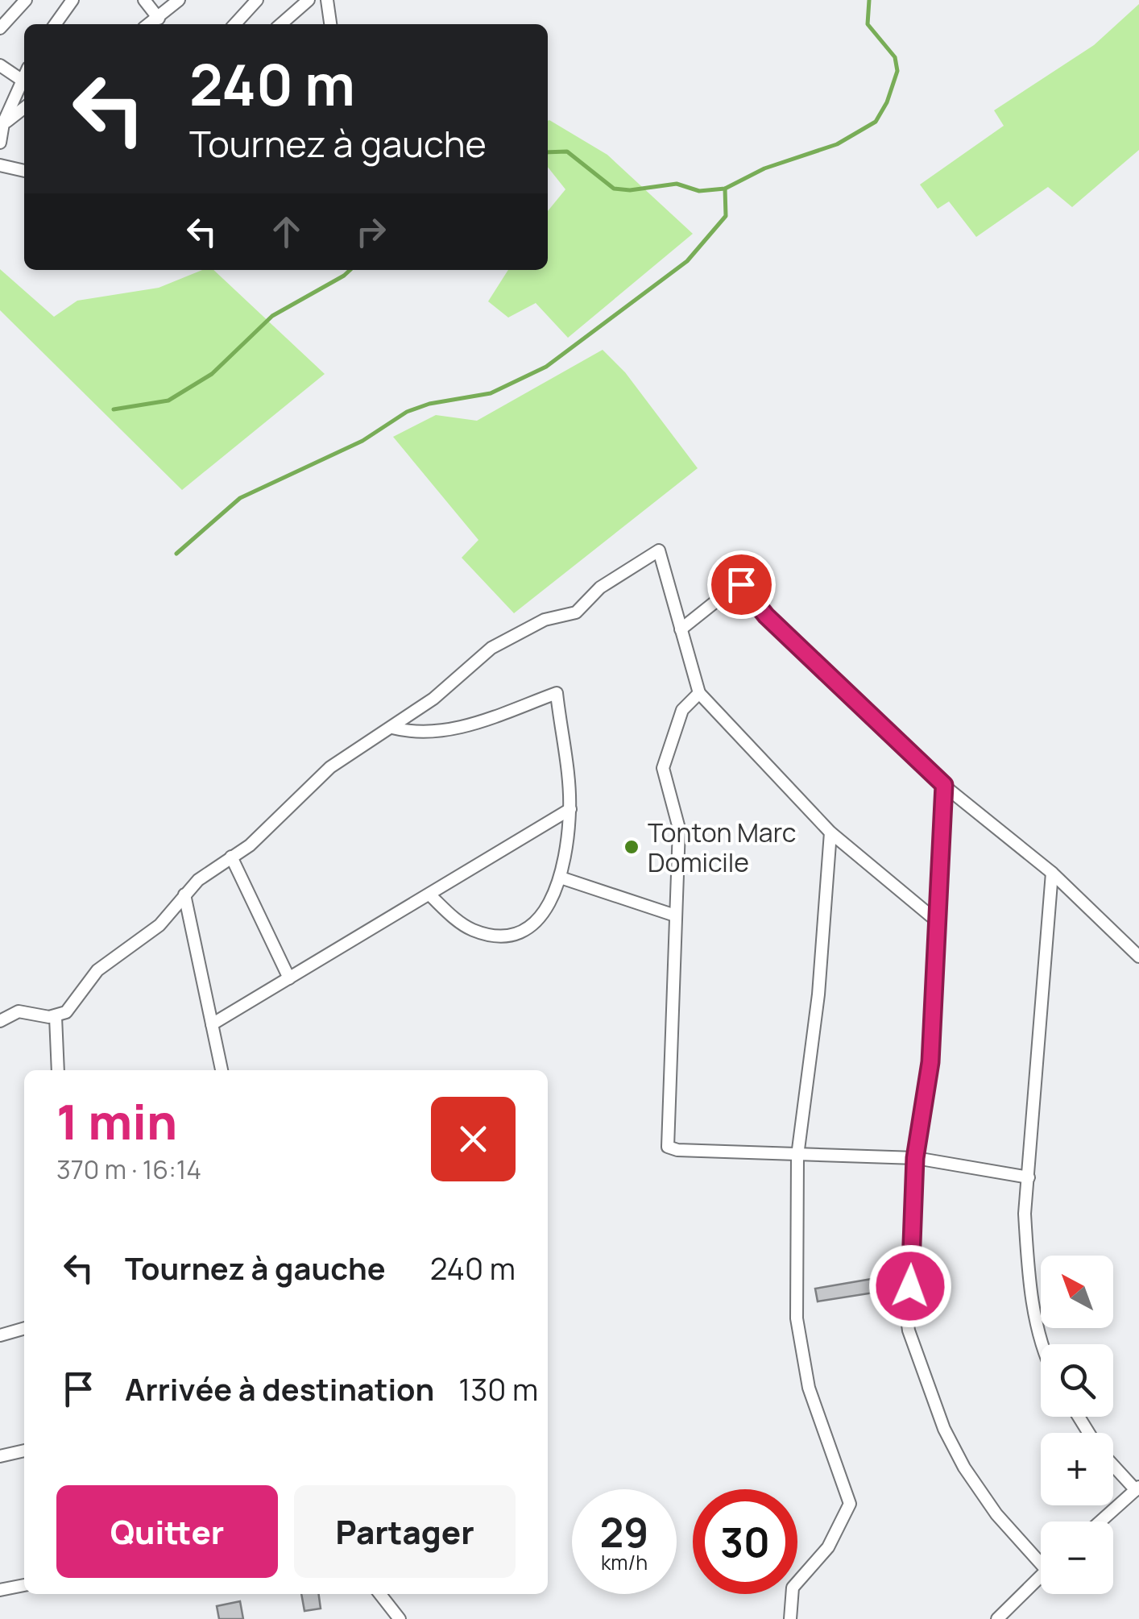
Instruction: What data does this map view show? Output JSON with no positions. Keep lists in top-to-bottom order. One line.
{"places":["Tonton Marc Domicile"],"north":"top left","page":{"turn":["240 m","Tournez à gauche"],"heading":["1 min","370 m · 16:14"],"list":[{"name":"Tournez à gauche","value":"240 m"},{"name":"Arrivée à destination","value":"130 m"}],"map_buttons":["+","−"],"buttons":["Quitter","Partager"],"speed":"29 km/h","limit":"30"}}
